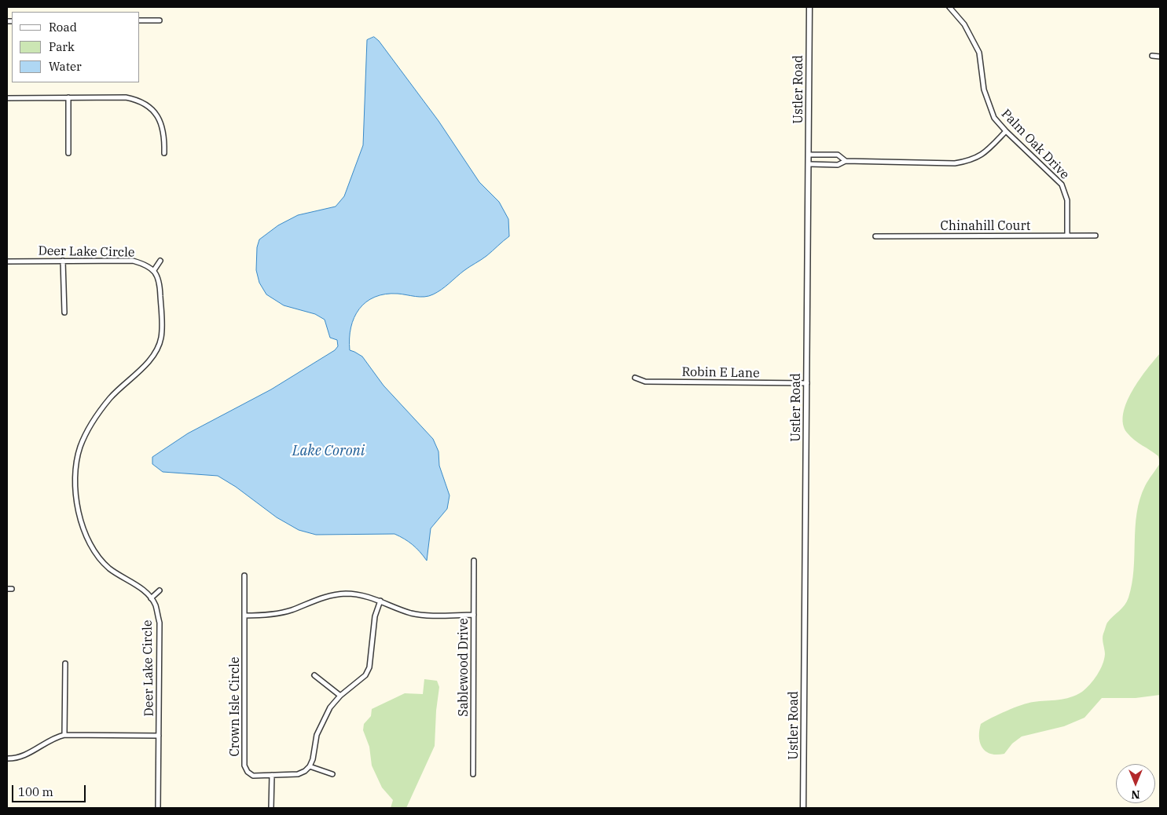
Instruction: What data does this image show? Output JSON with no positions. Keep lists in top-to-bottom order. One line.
{"streets":{"street":["Ustler Road","Palm Oak Drive","Chinahill Court","Deer Lake Circle","Robin E Lane","Sablewood Drive","Crown Isle Circle"]},"crossings":[["Ustler Road","Robin E Lane"],["Palm Oak Drive","Chinahill Court"]],"water":["Lake Coroni"],"legend":["Road","Park","Water"],"scale_bar":"100 m","north":"bottom"}
